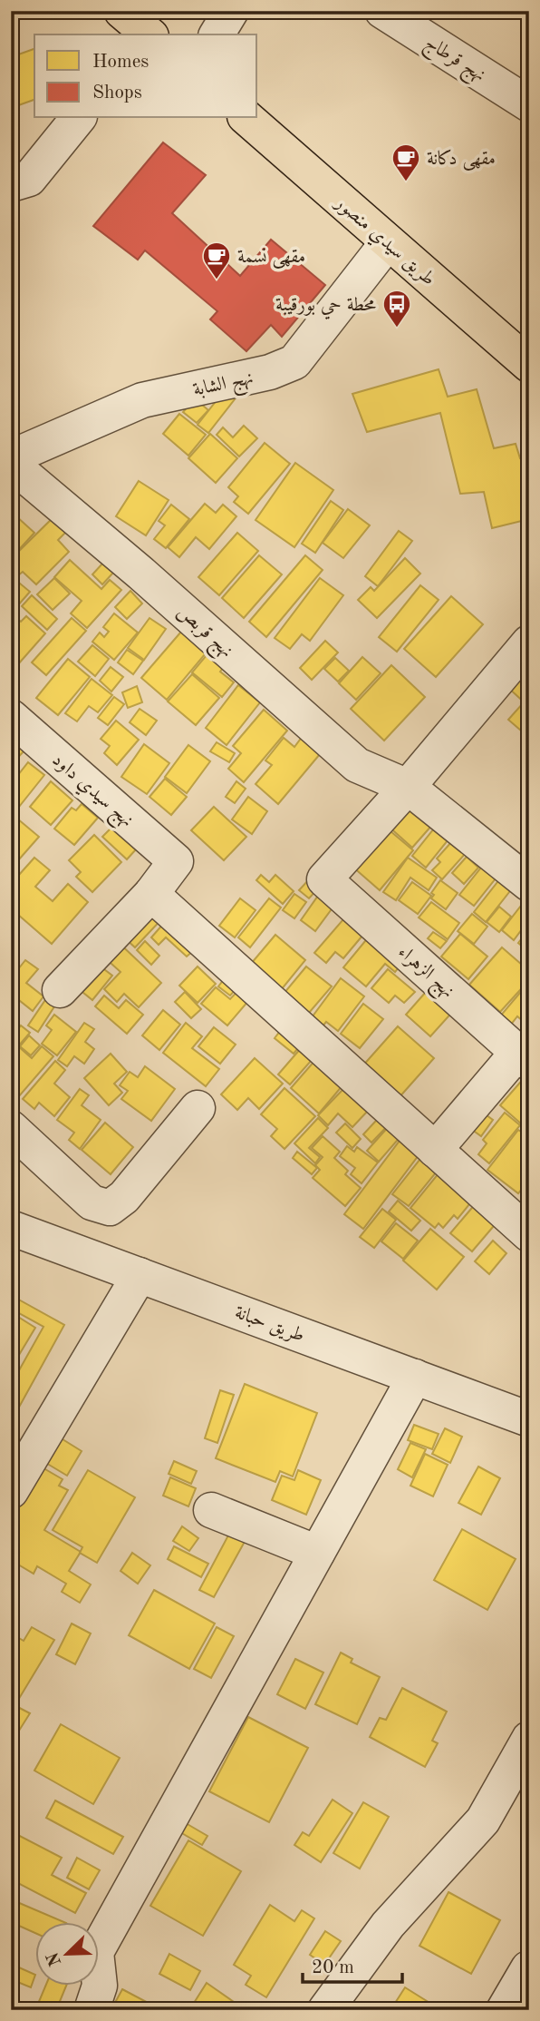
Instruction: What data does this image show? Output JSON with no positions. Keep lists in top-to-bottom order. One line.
{"streets":{"main road":["طريق سيدي منصور"],"street":["نهج قرطاج","نهج الشابة","نهج قربص","نهج سيدي داود","نهج الزهراء","طريق حبانة"]},"crossings":[["طريق سيدي منصور","نهج الشابة"],["نهج قربص","نهج الزهراء"]],"places":{"cafe":["مقهى دكانة","مقهى نسمة"],"bus stop":["محطة حي بورقيبة"]},"legend":["Homes","Shops"],"scale_bar":"20 m","north":"bottom left"}
